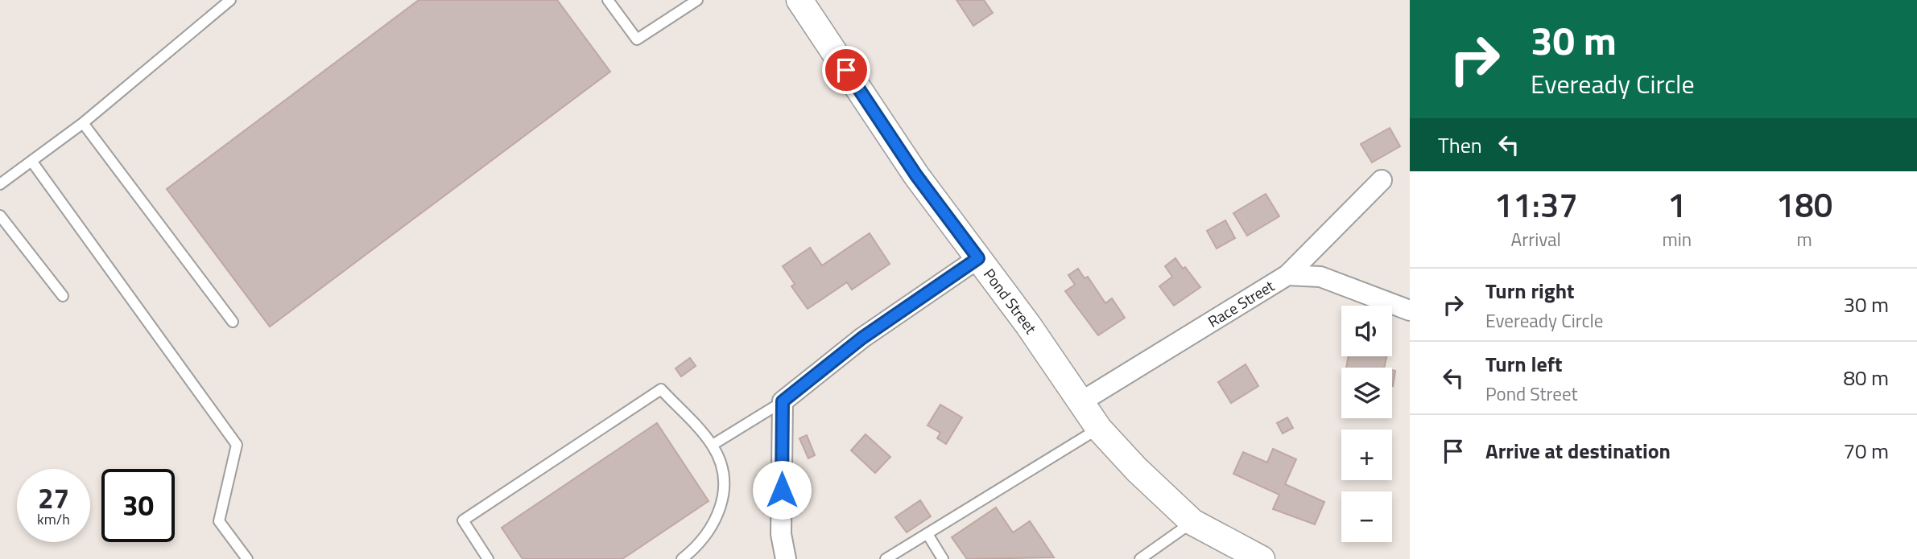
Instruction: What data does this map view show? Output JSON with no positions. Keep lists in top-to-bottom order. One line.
{"streets":{"street":["Pond Street","Race Street"]},"crossings":[["Pond Street","Race Street"]],"page":{"turn":["30 m","Eveready Circle"],"then":"Then","eta":["11:37","Arrival","1","min","180","m"],"list":[{"name":"Turn right","note":"Eveready Circle","value":"30 m"},{"name":"Turn left","note":"Pond Street","value":"80 m"},{"name":"Arrive at destination","value":"70 m"}],"map_buttons":["+","−"],"speed":"27 km/h","limit":"30"}}
